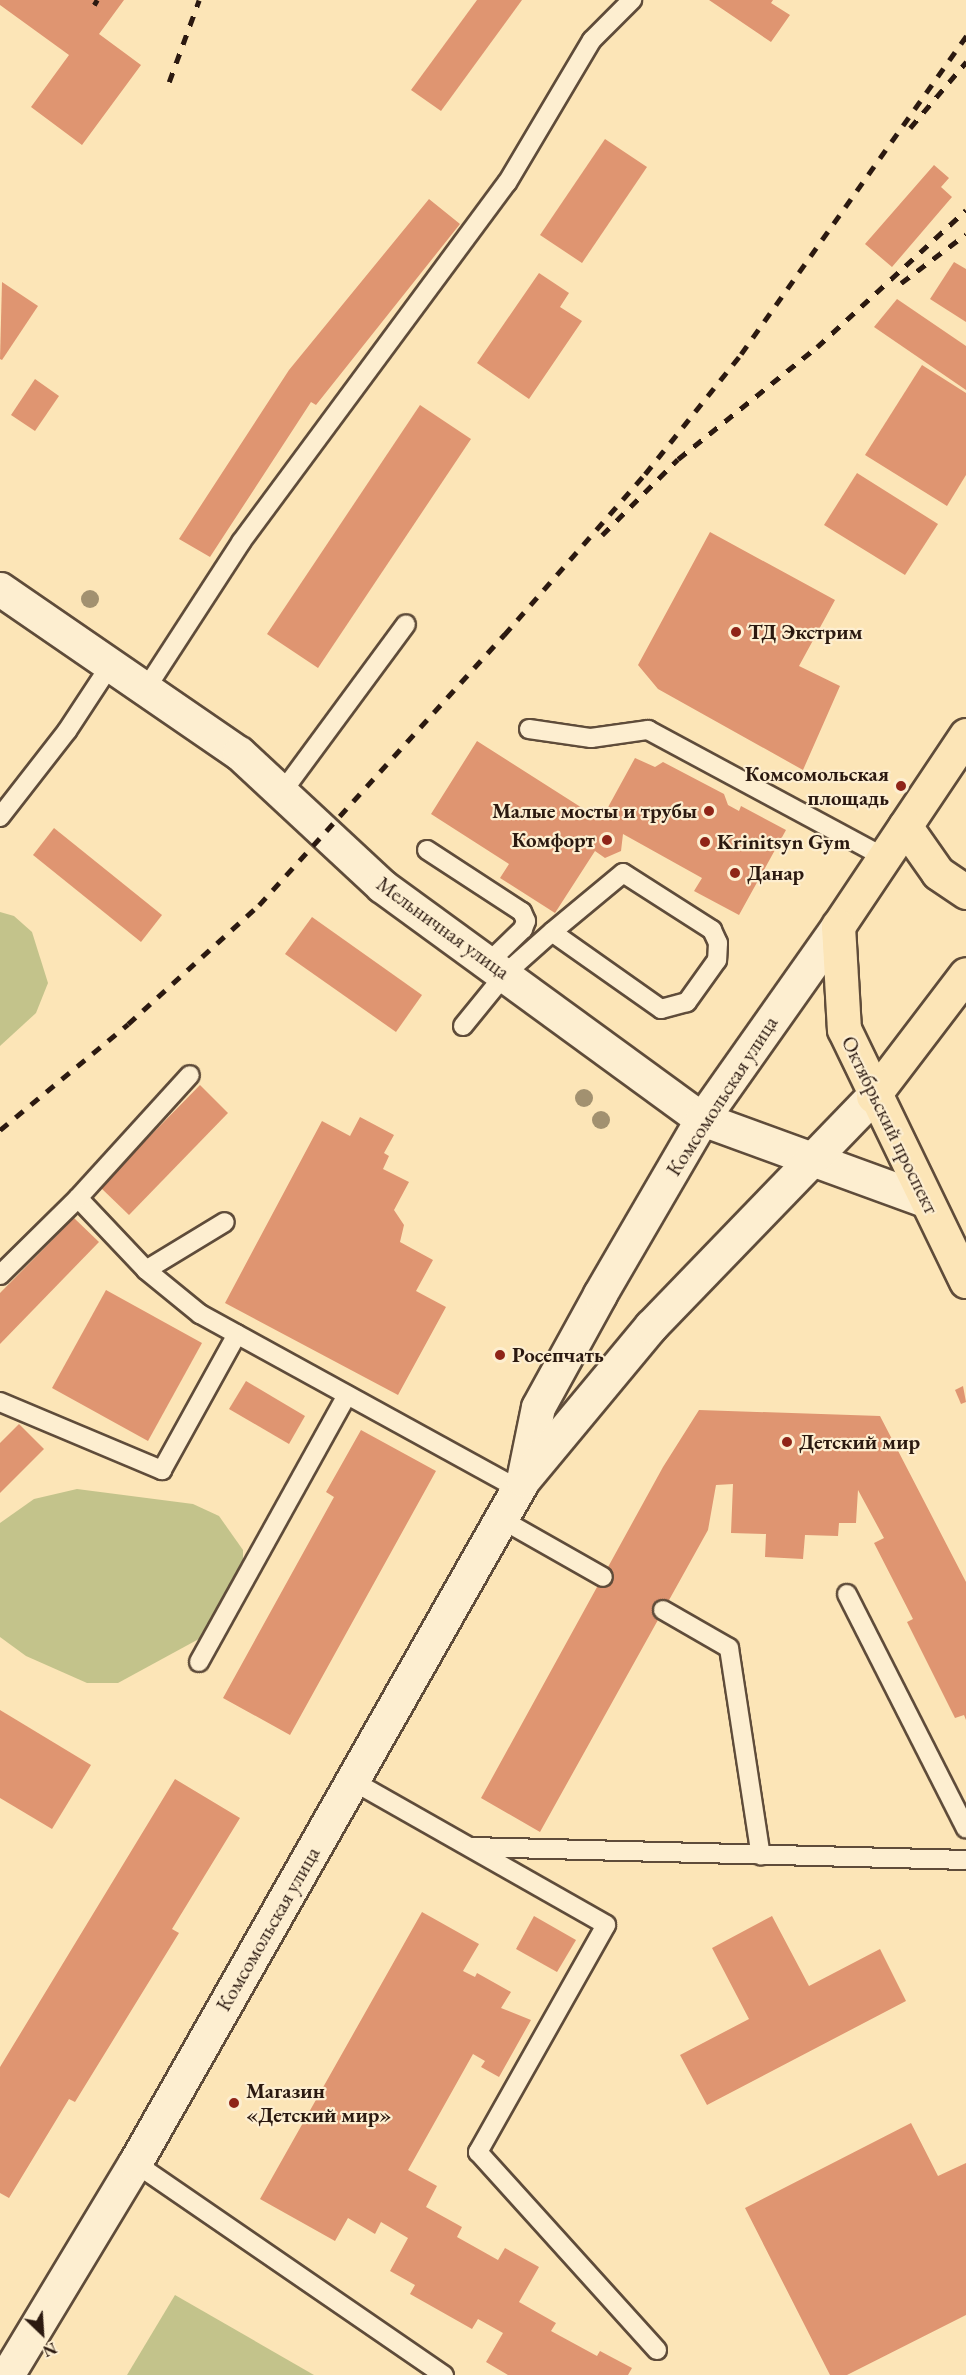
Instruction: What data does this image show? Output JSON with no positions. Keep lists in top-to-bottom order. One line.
{"streets":{"main road":["Мельничная улица","Комсомольская улица","Октябрьский проспект"]},"crossings":[["Мельничная улица","Комсомольская улица"],["Мельничная улица","Октябрьский проспект"],["Комсомольская улица","Октябрьский проспект"]],"places":["ТД Экстрим","Комсомольская площадь","Малые мосты и трубы","Комфорт","Krinitsyn Gym","Данар","Росепчать","Детский мир","Магазин «Детский мир»"],"north":"bottom right"}
